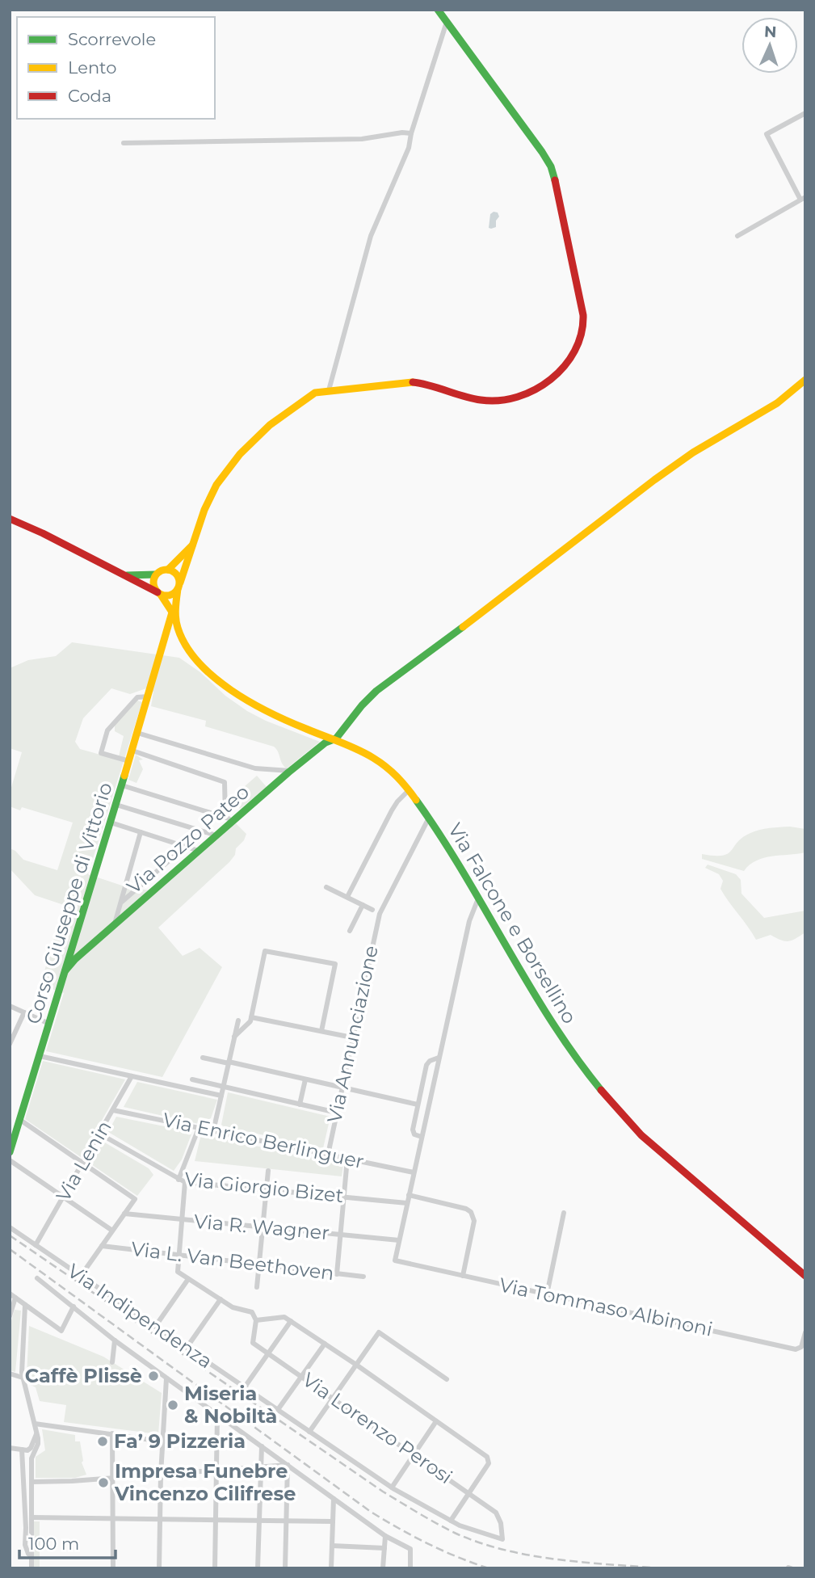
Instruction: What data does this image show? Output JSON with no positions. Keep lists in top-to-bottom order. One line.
{"streets":{"street":["Via Pozzo Pateo","Corso Giuseppe di Vittorio","Via Falcone e Borsellino","Via Annunciazione","Via Enrico Berlinguer","Via Lenin","Via Giorgio Bizet","Via R. Wagner","Via L. Van Beethoven","Via Tommaso Albinoni","Via Indipendenza","Via Lorenzo Perosi"]},"crossings":[["Via Pozzo Pateo","Corso Giuseppe di Vittorio"],["Via Pozzo Pateo","Via Falcone e Borsellino"],["Corso Giuseppe di Vittorio","Via Falcone e Borsellino"],["Via Falcone e Borsellino","Via Annunciazione"],["Via Annunciazione","Via Enrico Berlinguer"],["Via Enrico Berlinguer","Via Lenin"],["Via Lenin","Via Giorgio Bizet"],["Via Lenin","Via Indipendenza"],["Via R. Wagner","Via Tommaso Albinoni"],["Via Indipendenza","Via Lorenzo Perosi"]],"places":["Caffè Plissè","Miseria & Nobiltà","Fa’ 9 Pizzeria","Impresa Funebre Vincenzo Cilifrese"],"legend":["Scorrevole","Lento","Coda"],"scale_bar":"100 m","north":"top"}
